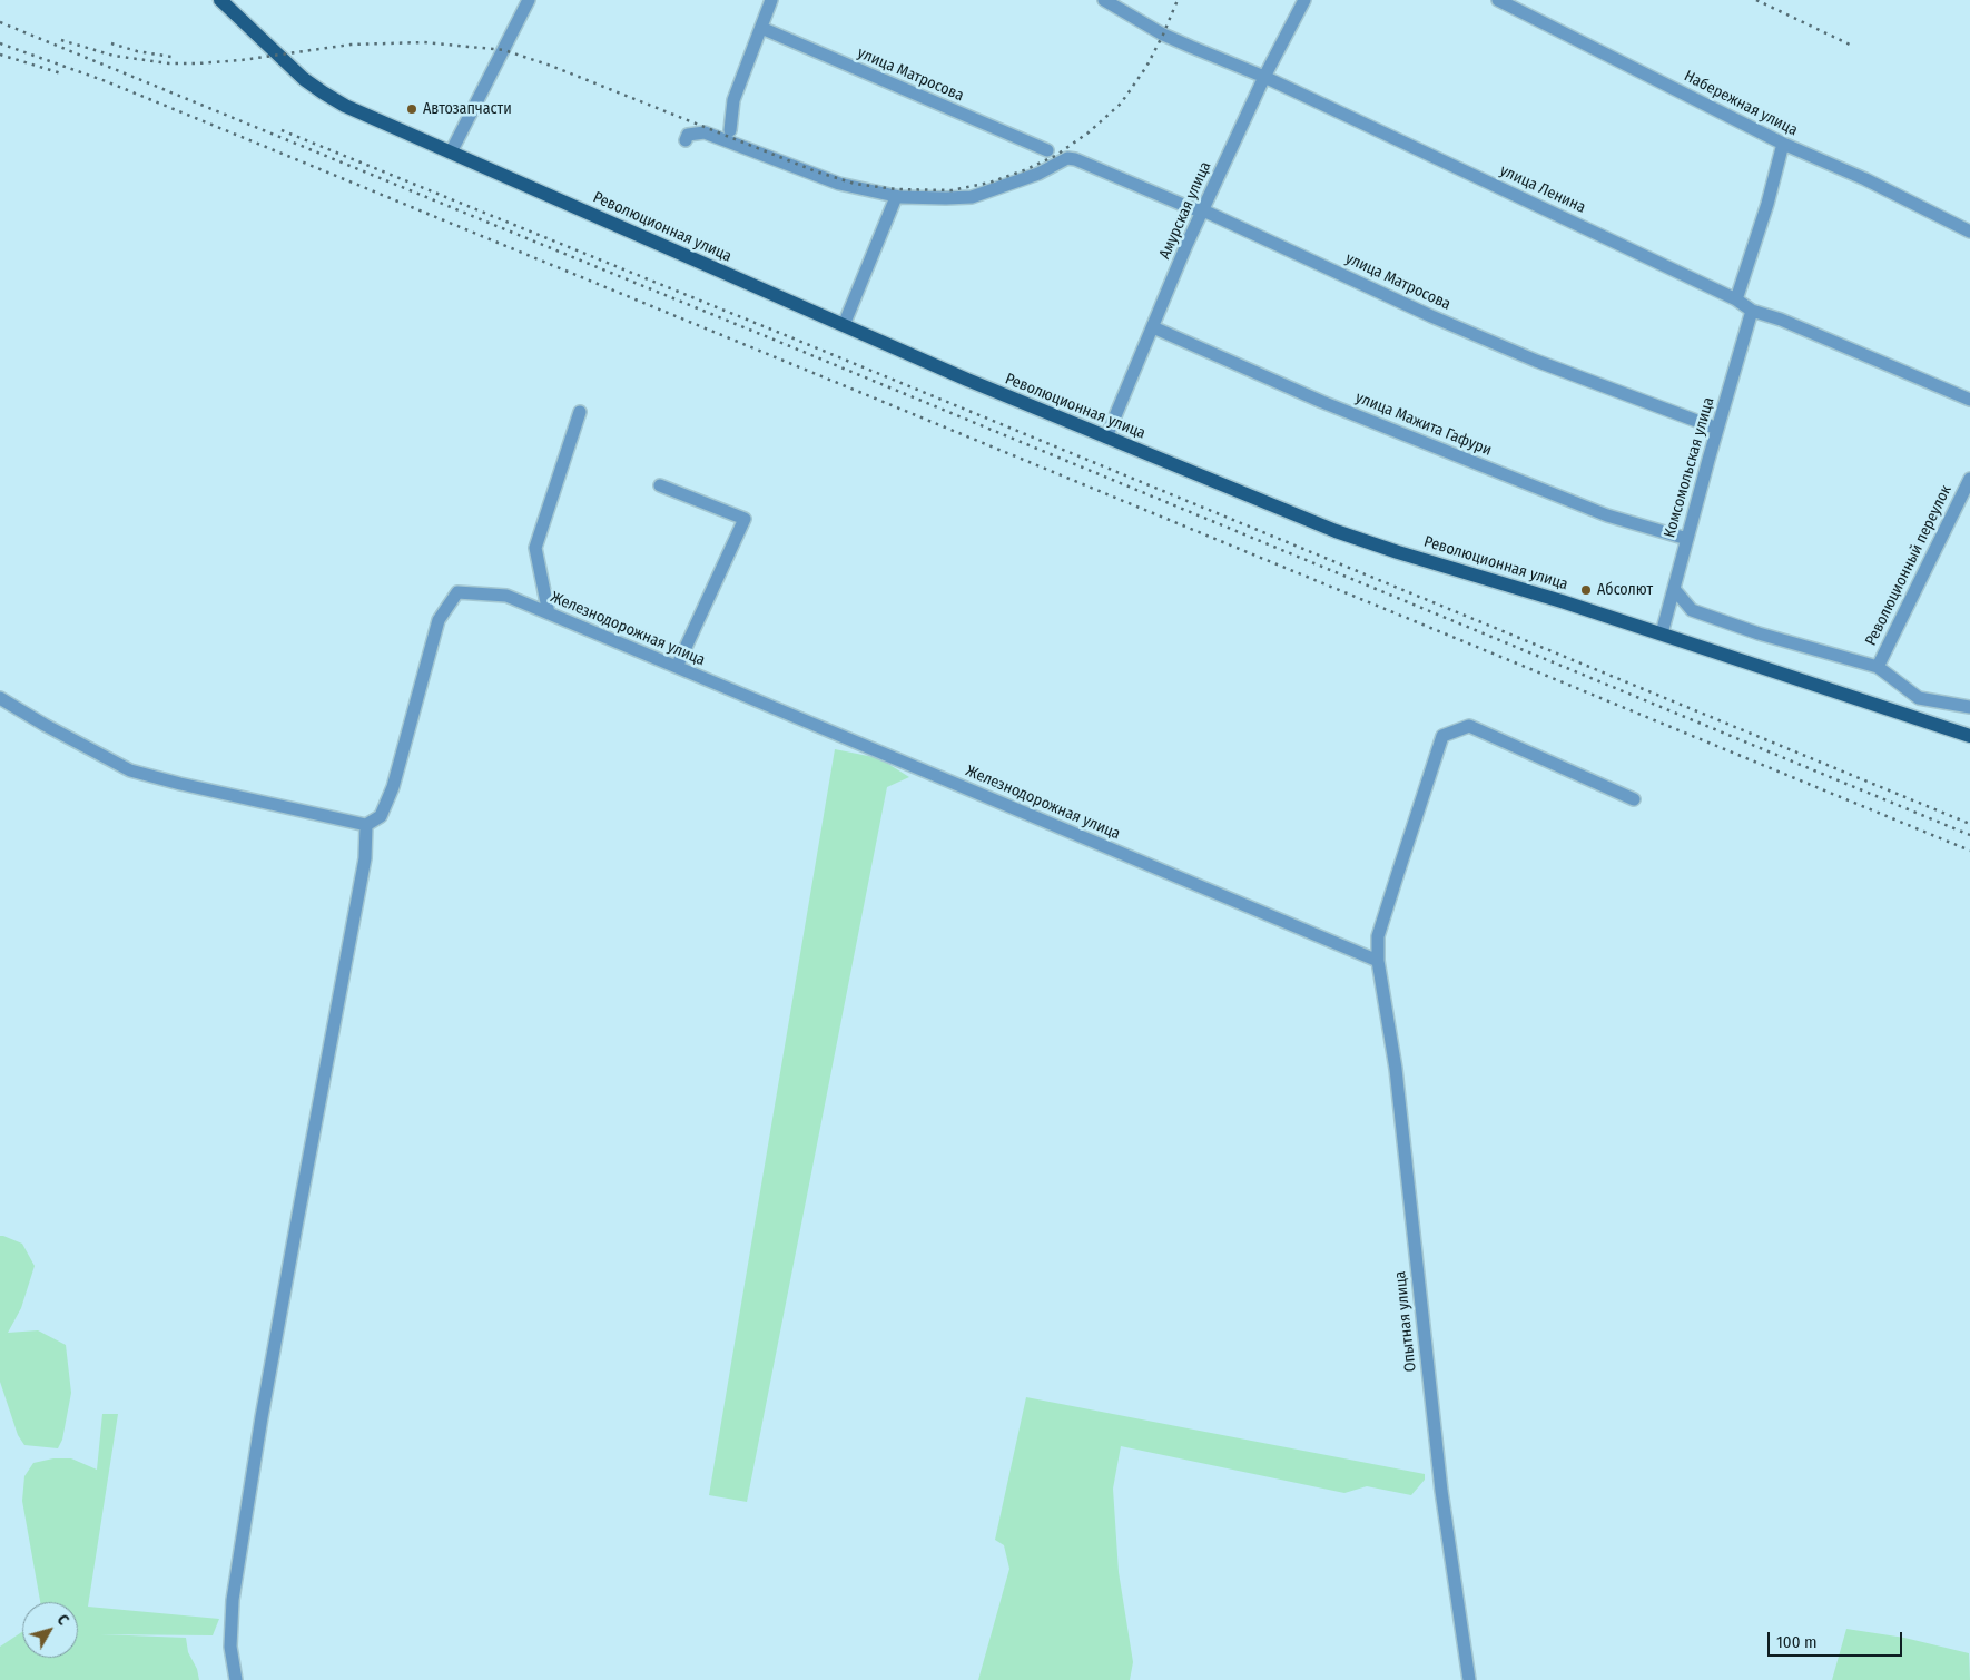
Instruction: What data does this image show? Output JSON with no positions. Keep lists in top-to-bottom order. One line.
{"streets":{"main road":["Революционная улица"],"street":["улица Матросова","Набережная улица","улица Ленина","Амурская улица","улица Мажита Гафури","Комсомольская улица","Революционный переулок","Железнодорожная улица","Опытная улица"]},"crossings":[["улица Матросова","Амурская улица"],["улица Матросова","Комсомольская улица"],["улица Ленина","Амурская улица"],["улица Ленина","Комсомольская улица"],["Амурская улица","Революционная улица"],["Амурская улица","улица Мажита Гафури"],["Революционная улица","Комсомольская улица"],["улица Мажита Гафури","Комсомольская улица"],["Железнодорожная улица","Опытная улица"]],"places":["Автозапчасти","Абсолют"],"scale_bar":"100 m","north":"top right"}
